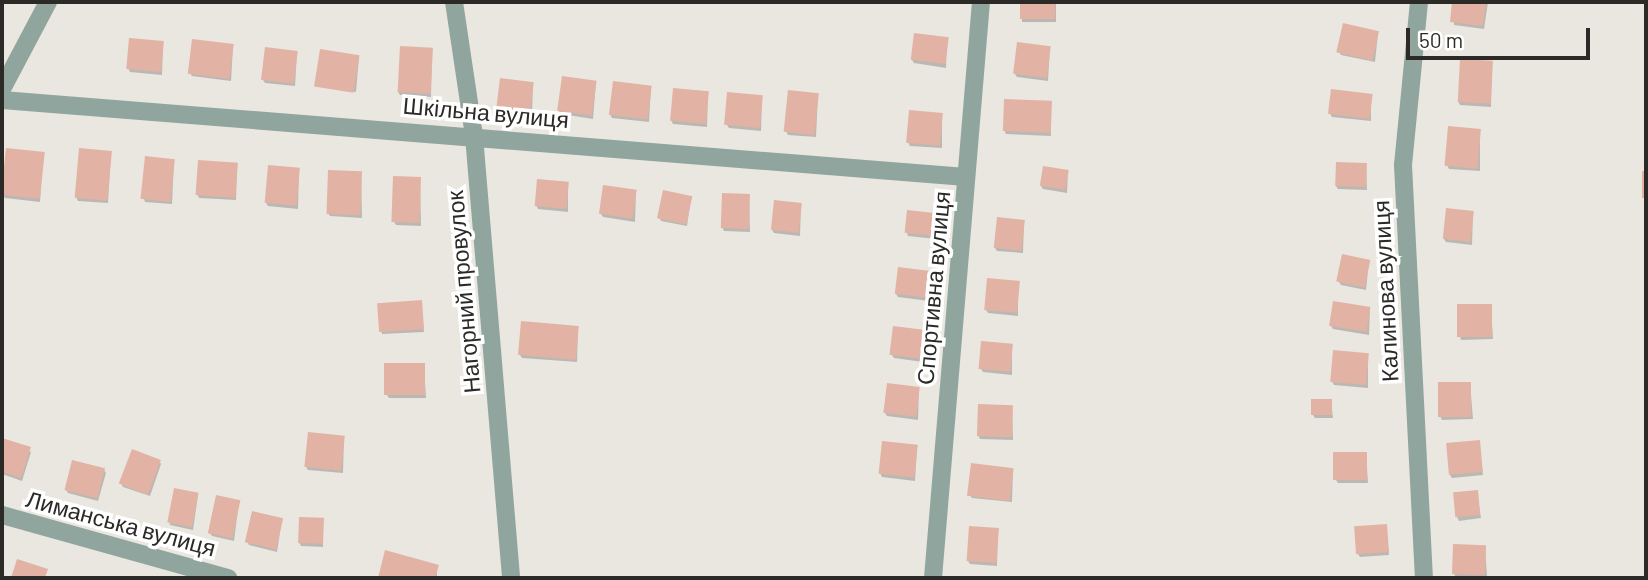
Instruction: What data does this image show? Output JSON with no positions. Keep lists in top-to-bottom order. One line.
{"streets":{"street":["Шкільна вулиця","Спортивна вулиця","Калинова вулиця","Нагорний провулок","Лиманська вулиця"]},"crossings":[["Шкільна вулиця","Спортивна вулиця"],["Шкільна вулиця","Нагорний провулок"]],"scale_bar":"50 m"}
